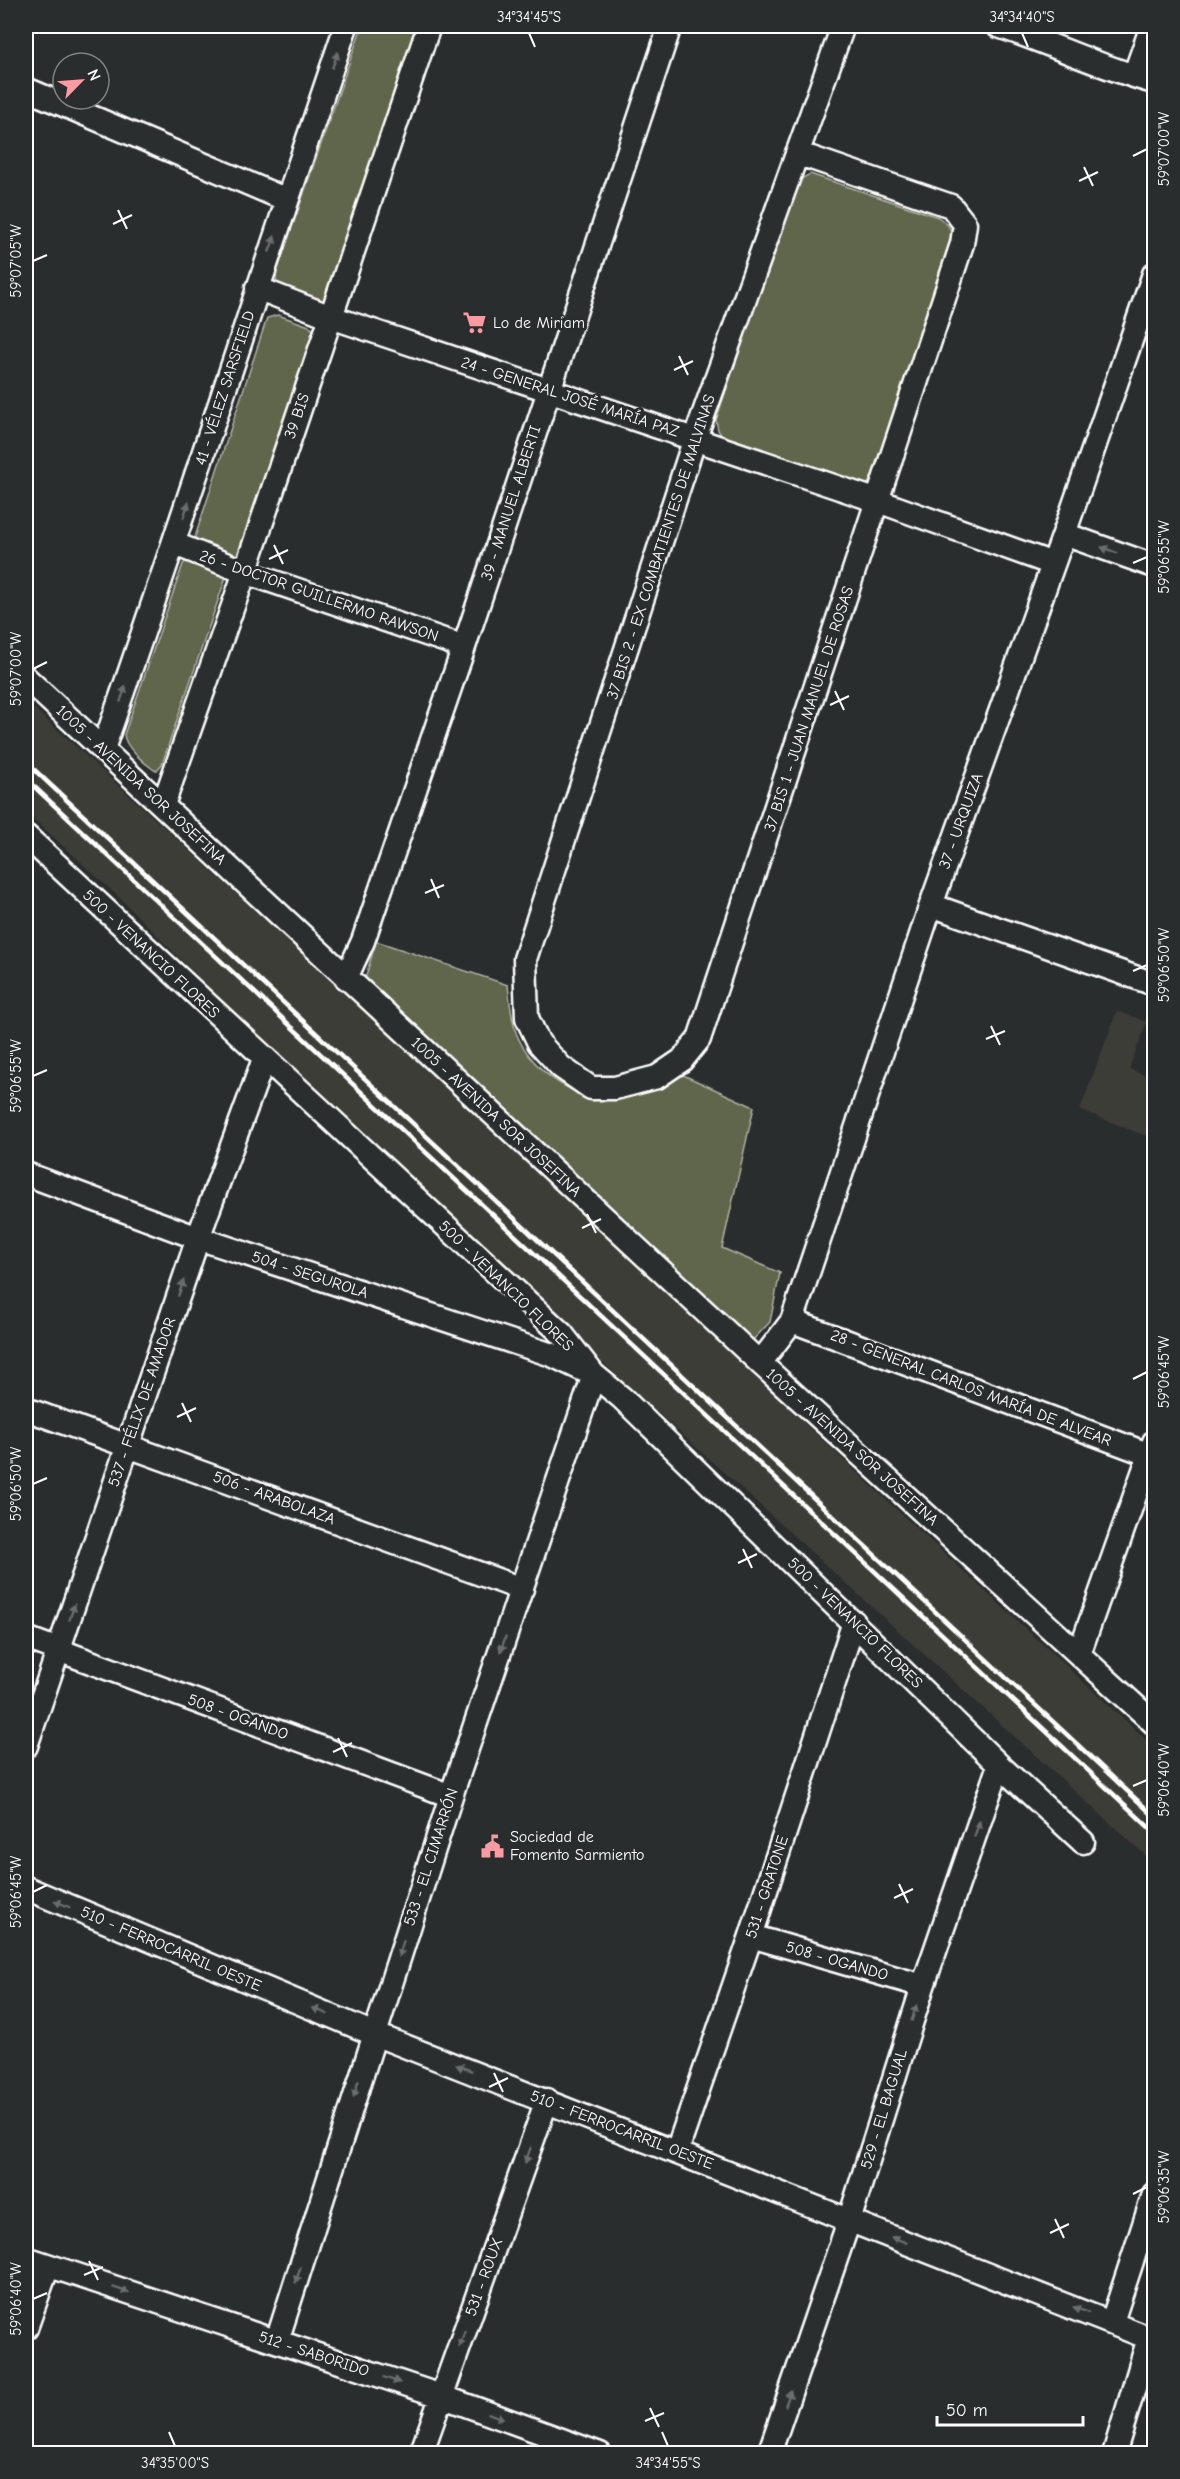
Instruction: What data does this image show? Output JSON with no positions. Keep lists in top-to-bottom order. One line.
{"streets":{"street":["41 - VÉLEZ SARSFIELD","24 - GENERAL JOSÉ MARÍA PAZ","39 BIS","39 - MANUEL ALBERTI","37 BIS 2 - EX COMBATIENTES DE MALVINAS","26 - DOCTOR GUILLERMO RAWSON","37 BIS 1 - JUAN MANUEL DE ROSAS","1005 - AVENIDA SOR JOSEFINA","37 - URQUIZA","500 - VENANCIO FLORES","504 - SEGUROLA","28 - GENERAL CARLOS MARÍA DE ALVEAR","537 - FÉLIX DE AMADOR","506 - ARABOLAZA","508 - OGANDO","533 - EL CIMARRÓN","531 - GRATONE","510 - FERROCARRIL OESTE","529 - EL BAGUAL","531 - ROUX","512 - SABORIDO"]},"crossings":[["41 - VÉLEZ SARSFIELD","24 - GENERAL JOSÉ MARÍA PAZ"],["41 - VÉLEZ SARSFIELD","26 - DOCTOR GUILLERMO RAWSON"],["41 - VÉLEZ SARSFIELD","1005 - AVENIDA SOR JOSEFINA"],["24 - GENERAL JOSÉ MARÍA PAZ","39 BIS"],["24 - GENERAL JOSÉ MARÍA PAZ","39 - MANUEL ALBERTI"],["24 - GENERAL JOSÉ MARÍA PAZ","37 BIS 2 - EX COMBATIENTES DE MALVINAS"],["24 - GENERAL JOSÉ MARÍA PAZ","37 BIS 1 - JUAN MANUEL DE ROSAS"],["24 - GENERAL JOSÉ MARÍA PAZ","37 - URQUIZA"],["39 BIS","26 - DOCTOR GUILLERMO RAWSON"],["39 BIS","1005 - AVENIDA SOR JOSEFINA"],["39 - MANUEL ALBERTI","26 - DOCTOR GUILLERMO RAWSON"],["39 - MANUEL ALBERTI","1005 - AVENIDA SOR JOSEFINA"],["37 BIS 2 - EX COMBATIENTES DE MALVINAS","37 BIS 1 - JUAN MANUEL DE ROSAS"],["1005 - AVENIDA SOR JOSEFINA","37 - URQUIZA"],["37 - URQUIZA","28 - GENERAL CARLOS MARÍA DE ALVEAR"],["500 - VENANCIO FLORES","504 - SEGUROLA"],["500 - VENANCIO FLORES","537 - FÉLIX DE AMADOR"],["500 - VENANCIO FLORES","533 - EL CIMARRÓN"],["500 - VENANCIO FLORES","531 - GRATONE"],["500 - VENANCIO FLORES","529 - EL BAGUAL"],["504 - SEGUROLA","537 - FÉLIX DE AMADOR"],["504 - SEGUROLA","533 - EL CIMARRÓN"],["537 - FÉLIX DE AMADOR","506 - ARABOLAZA"],["537 - FÉLIX DE AMADOR","508 - OGANDO"],["506 - ARABOLAZA","533 - EL CIMARRÓN"],["508 - OGANDO","533 - EL CIMARRÓN"],["508 - OGANDO","531 - GRATONE"],["508 - OGANDO","529 - EL BAGUAL"],["533 - EL CIMARRÓN","510 - FERROCARRIL OESTE"],["533 - EL CIMARRÓN","512 - SABORIDO"],["531 - GRATONE","510 - FERROCARRIL OESTE"],["510 - FERROCARRIL OESTE","529 - EL BAGUAL"],["510 - FERROCARRIL OESTE","531 - ROUX"],["531 - ROUX","512 - SABORIDO"]],"one_way":["41 - VÉLEZ SARSFIELD","537 - FÉLIX DE AMADOR","533 - EL CIMARRÓN","510 - FERROCARRIL OESTE","529 - EL BAGUAL","531 - ROUX","512 - SABORIDO"],"places":{"supermarket":["Lo de Miriam"],"public building":["Sociedad de Fomento Sarmiento"]},"scale_bar":"50 m","north":"top right","coordinates":["34°34'45\"S","34°34'40\"S","59°07'00\"W","59°07'05\"W","59°06'55\"W","59°06'50\"W","59°06'45\"W","59°06'40\"W","59°06'35\"W","34°35'00\"S","34°34'55\"S"]}
